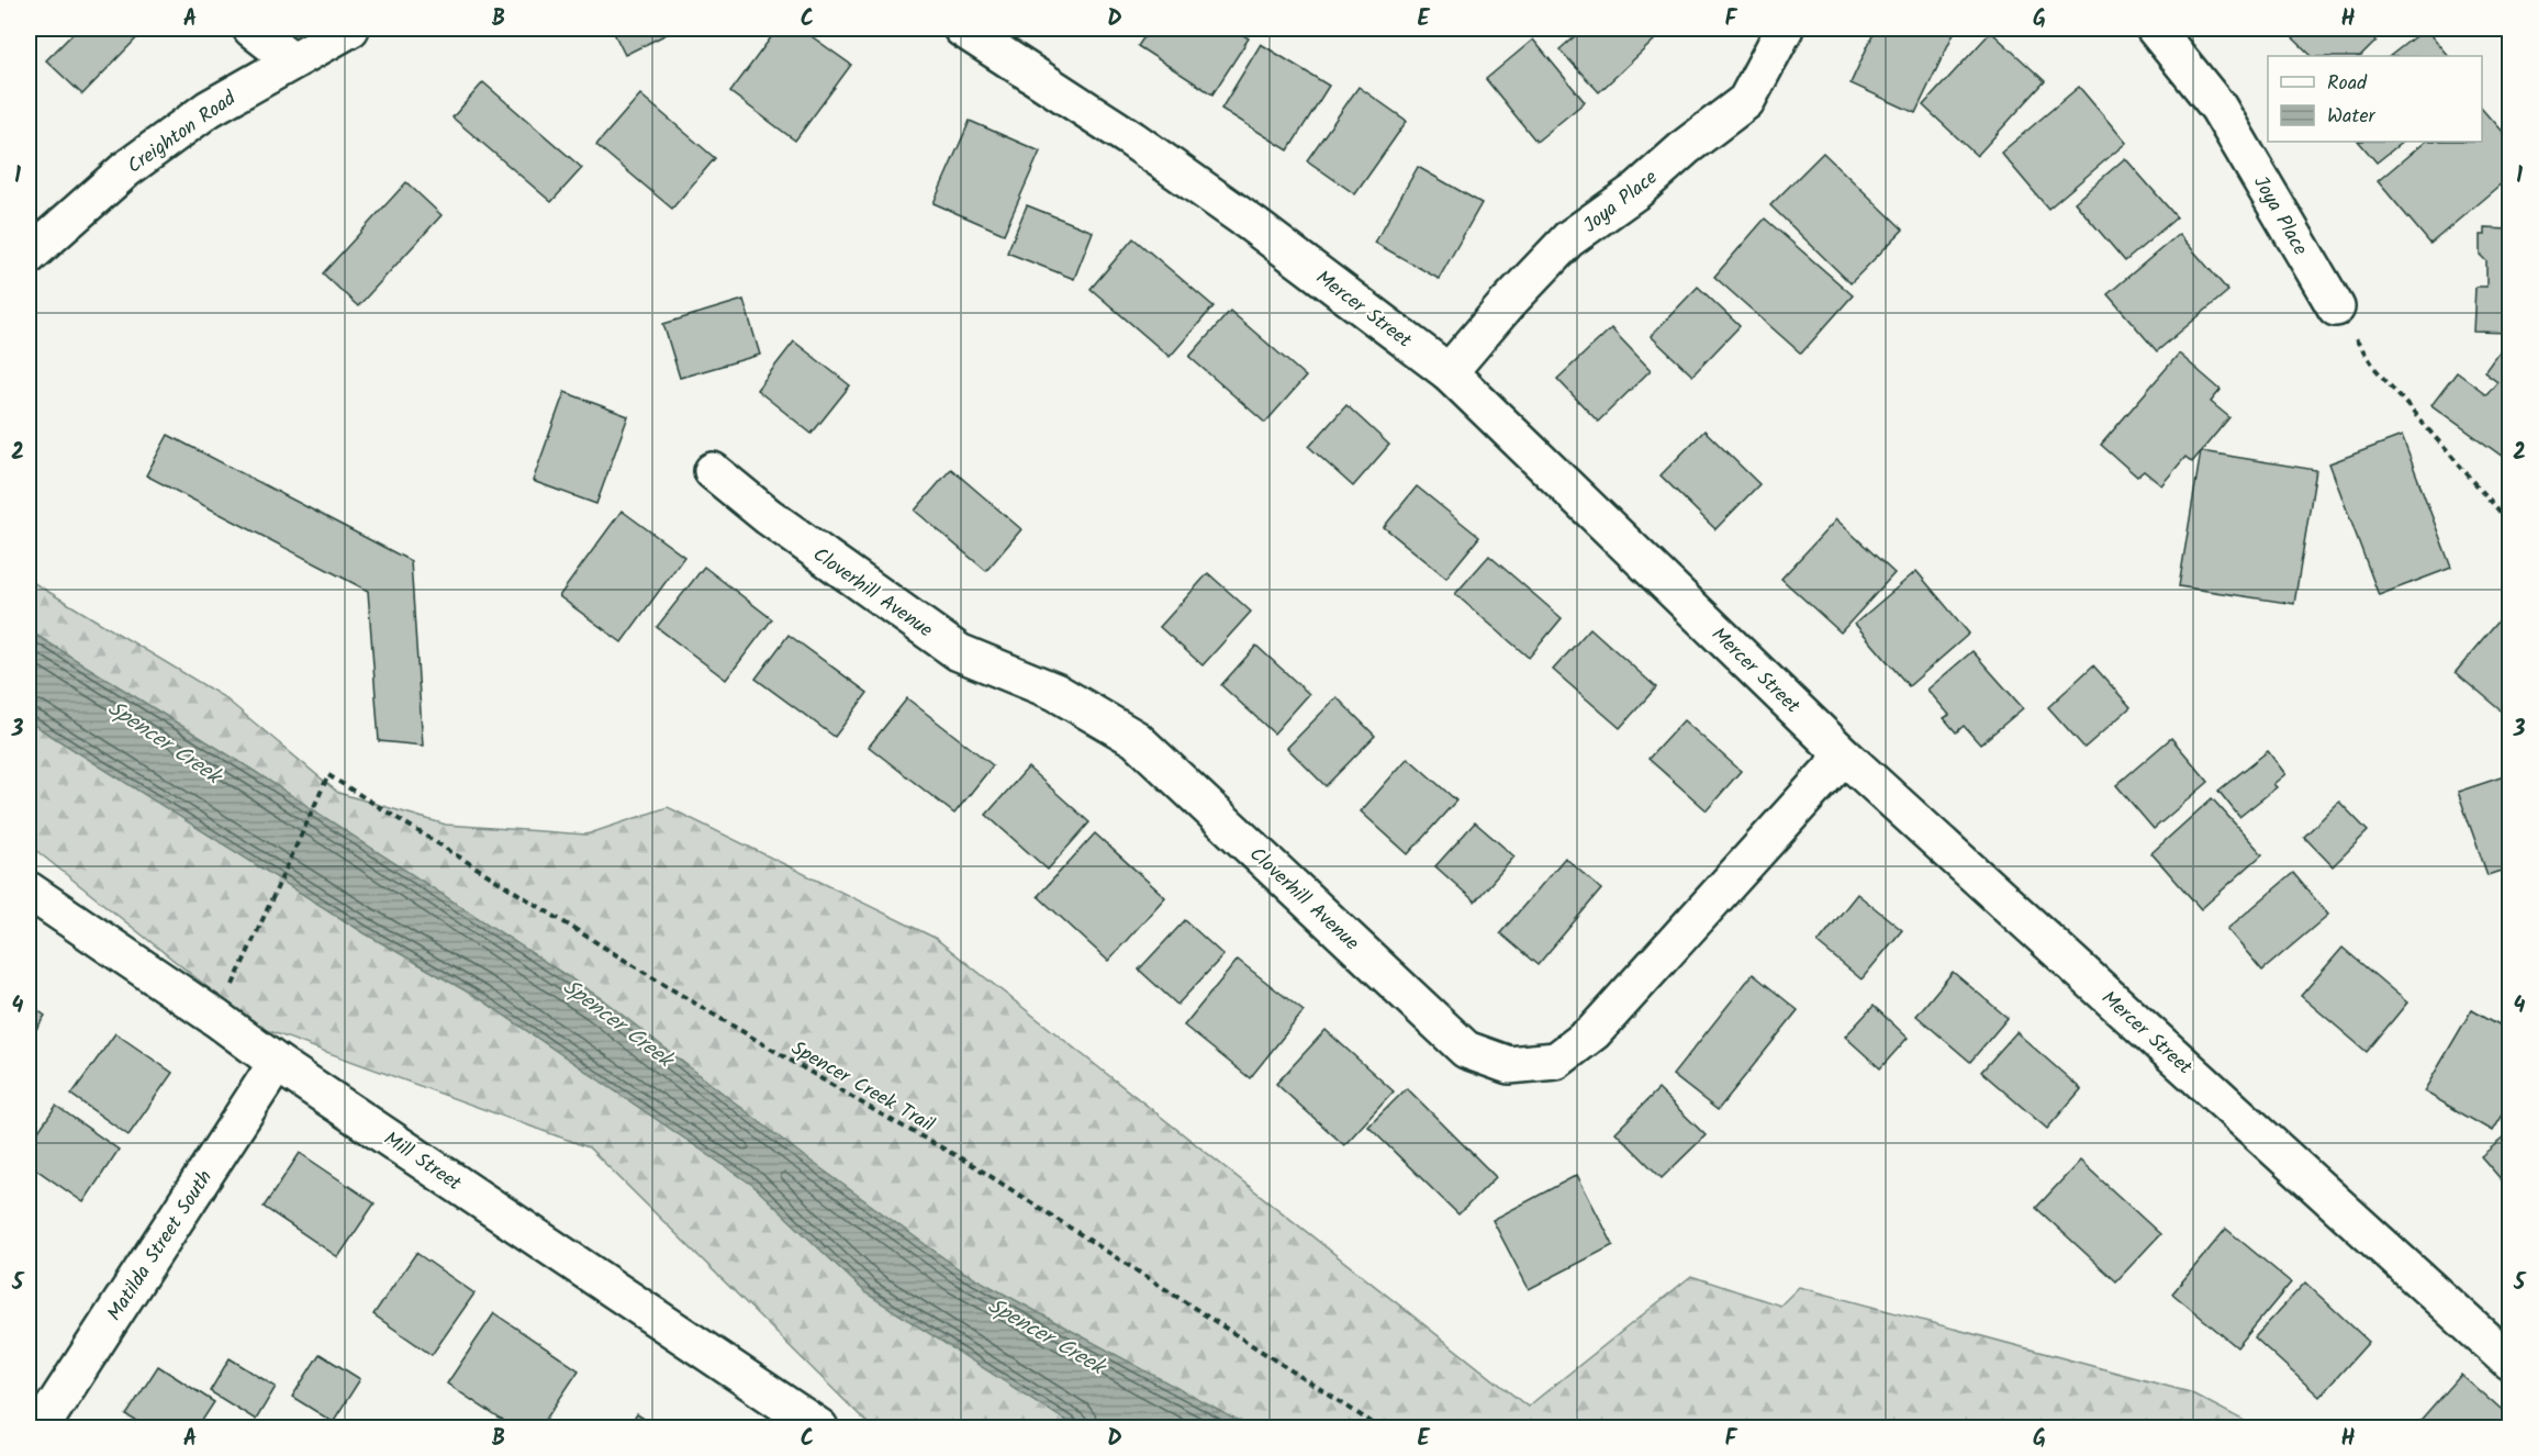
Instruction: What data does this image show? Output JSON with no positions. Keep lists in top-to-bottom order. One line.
{"streets":{"street":["Creighton Road","Joya Place","Mercer Street","Cloverhill Avenue","Mill Street","Matilda Street South"],"path":["Spencer Creek Trail"]},"crossings":[["Joya Place","Mercer Street"],["Mercer Street","Cloverhill Avenue"],["Spencer Creek Trail","Mill Street"],["Mill Street","Matilda Street South"]],"water":["Spencer Creek"],"legend":["Road","Water"],"grid":{"columns":["A","B","C","D","E","F","G","H"],"rows":["1","2","3","4","5"]}}
